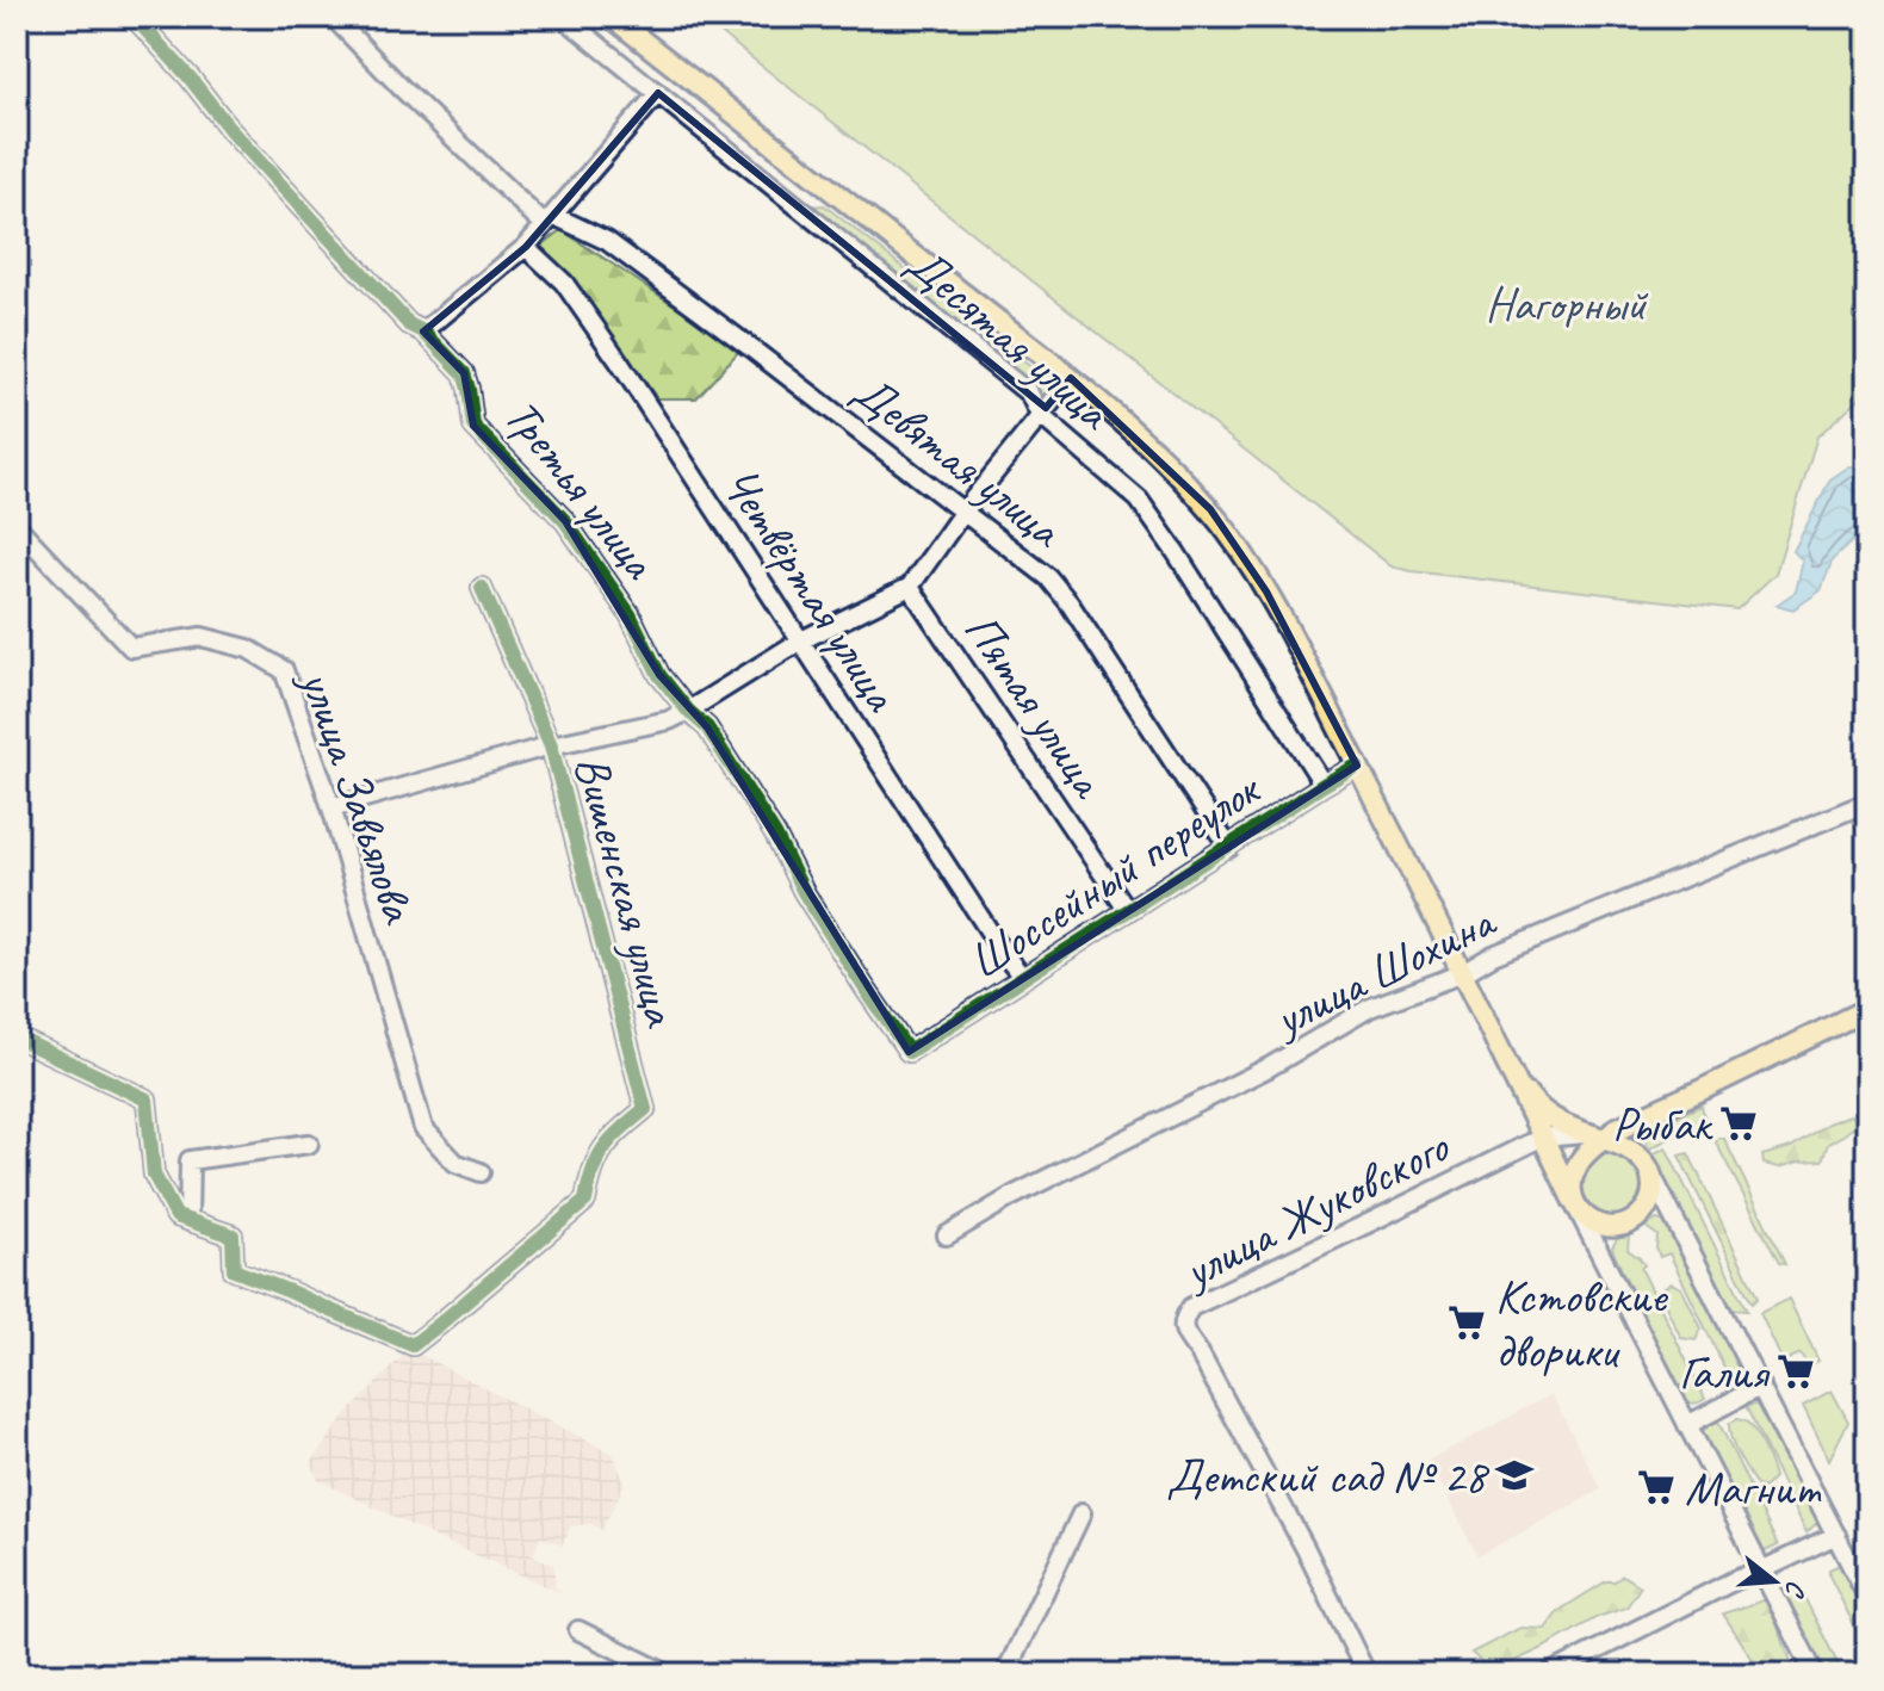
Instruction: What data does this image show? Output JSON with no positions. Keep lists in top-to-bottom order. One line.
{"streets":{"street":["Десятая улица","Девятая улица","Третья улица","Четвёртая улица","Пятая улица","улица Завьялова","Шоссейный переулок","Вишенская улица","улица Шохина","улица Жуковского"]},"crossings":[["Десятая улица","Шоссейный переулок"],["Девятая улица","Шоссейный переулок"],["Третья улица","Шоссейный переулок"],["Четвёртая улица","Шоссейный переулок"],["Пятая улица","Шоссейный переулок"]],"parks":["Нагорный"],"places":{"supermarket":["Рыбак","Кстовские дворики","Галия","Магнит"],"school or university":["Детский сад № 28"]},"north":"right"}
